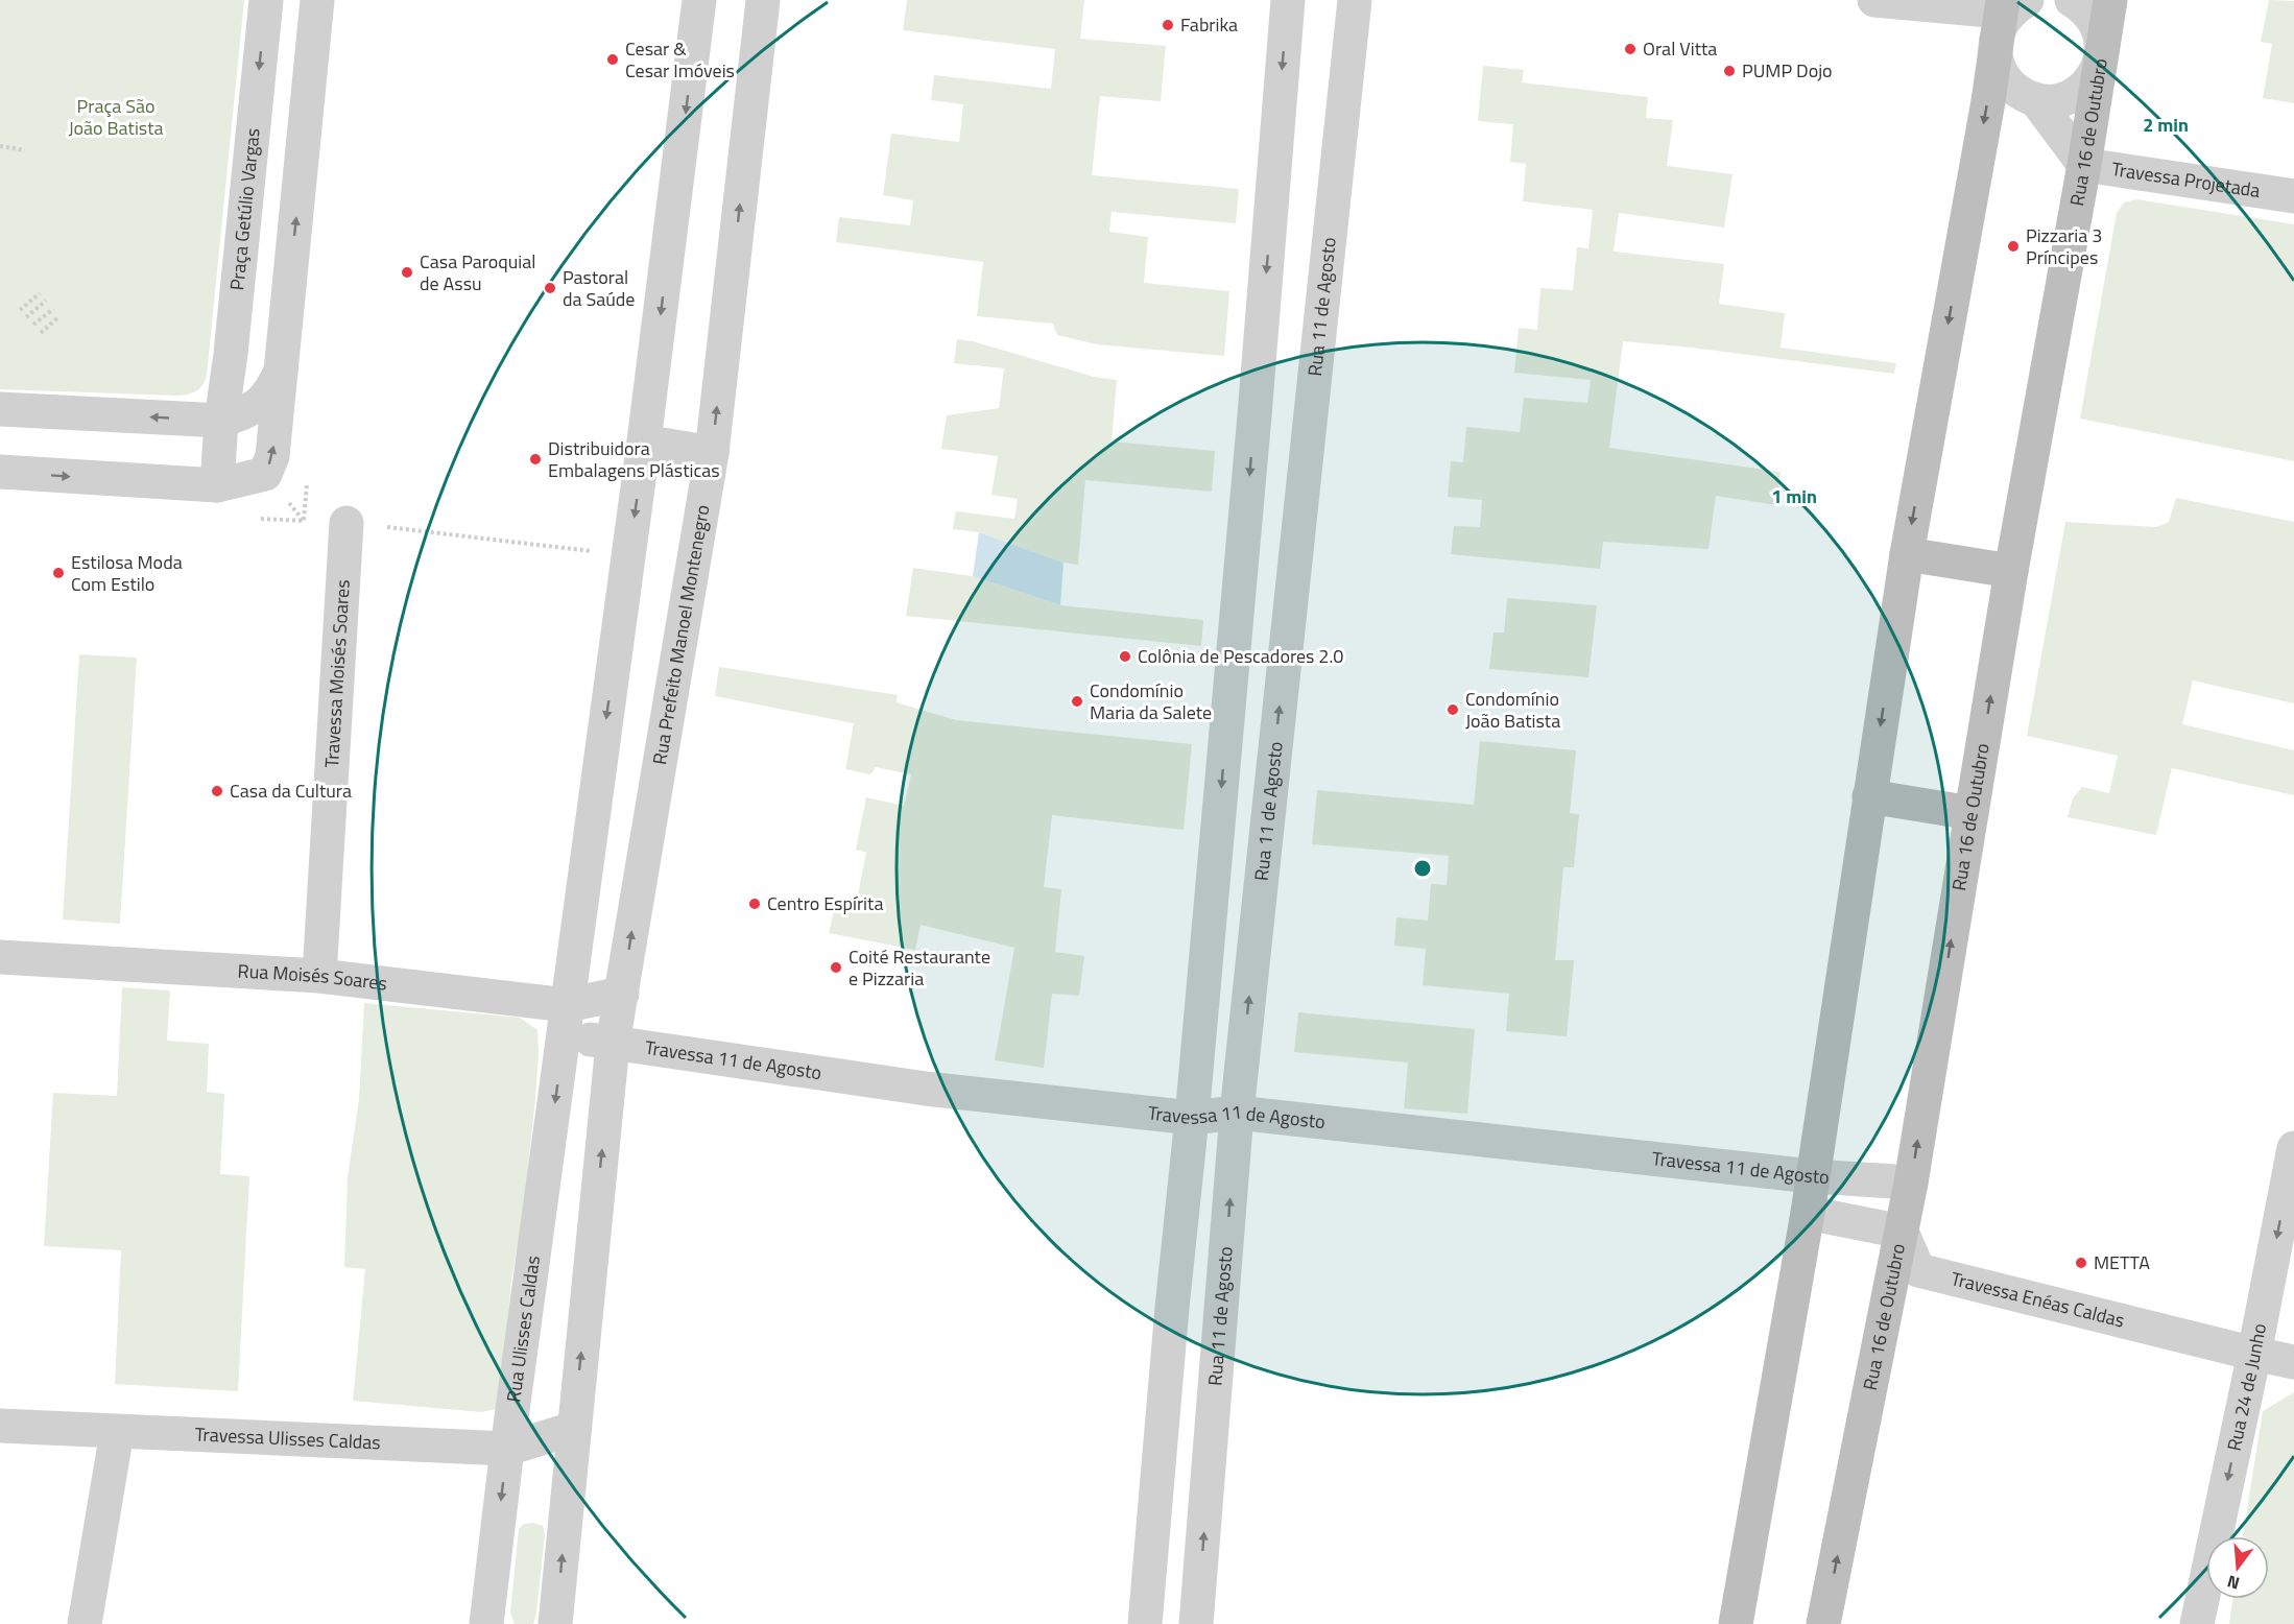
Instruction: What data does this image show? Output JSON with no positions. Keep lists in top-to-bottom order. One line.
{"streets":{"street":["Rua 16 de Outubro","Travessa Projetada","Praça Getúlio Vargas","Rua 11 de Agosto","Rua Prefeito Manoel Montenegro","Travessa Moisés Soares","Rua Moisés Soares","Travessa 11 de Agosto","Travessa Enéas Caldas","Rua Ulisses Caldas","Rua 24 de Junho","Travessa Ulisses Caldas"]},"crossings":[["Rua 16 de Outubro","Travessa Projetada"],["Rua 16 de Outubro","Travessa 11 de Agosto"],["Rua 16 de Outubro","Travessa Enéas Caldas"],["Rua 11 de Agosto","Travessa 11 de Agosto"],["Rua Prefeito Manoel Montenegro","Rua Moisés Soares"],["Rua Prefeito Manoel Montenegro","Travessa 11 de Agosto"],["Travessa Moisés Soares","Rua Moisés Soares"],["Rua Moisés Soares","Travessa 11 de Agosto"],["Rua Moisés Soares","Rua Ulisses Caldas"],["Travessa 11 de Agosto","Rua Ulisses Caldas"],["Travessa Enéas Caldas","Rua 24 de Junho"],["Rua Ulisses Caldas","Travessa Ulisses Caldas"]],"one_way":["Rua 24 de Junho"],"parks":["Praça São João Batista"],"places":["Fabrika","Oral Vitta","Cesar & Cesar Imóveis","PUMP Dojo","Pizzaria 3 Príncipes","Casa Paroquial de Assu","Pastoral da Saúde","Distribuidora Embalagens Plásticas","Estilosa Moda Com Estilo","Colônia de Pescadores 2.0","Condomínio Maria da Salete","Condomínio João Batista","Casa da Cultura","Centro Espírita","Coité Restaurante e Pizzaria","METTA"],"north":"bottom","rings":["2 min","1 min"]}
